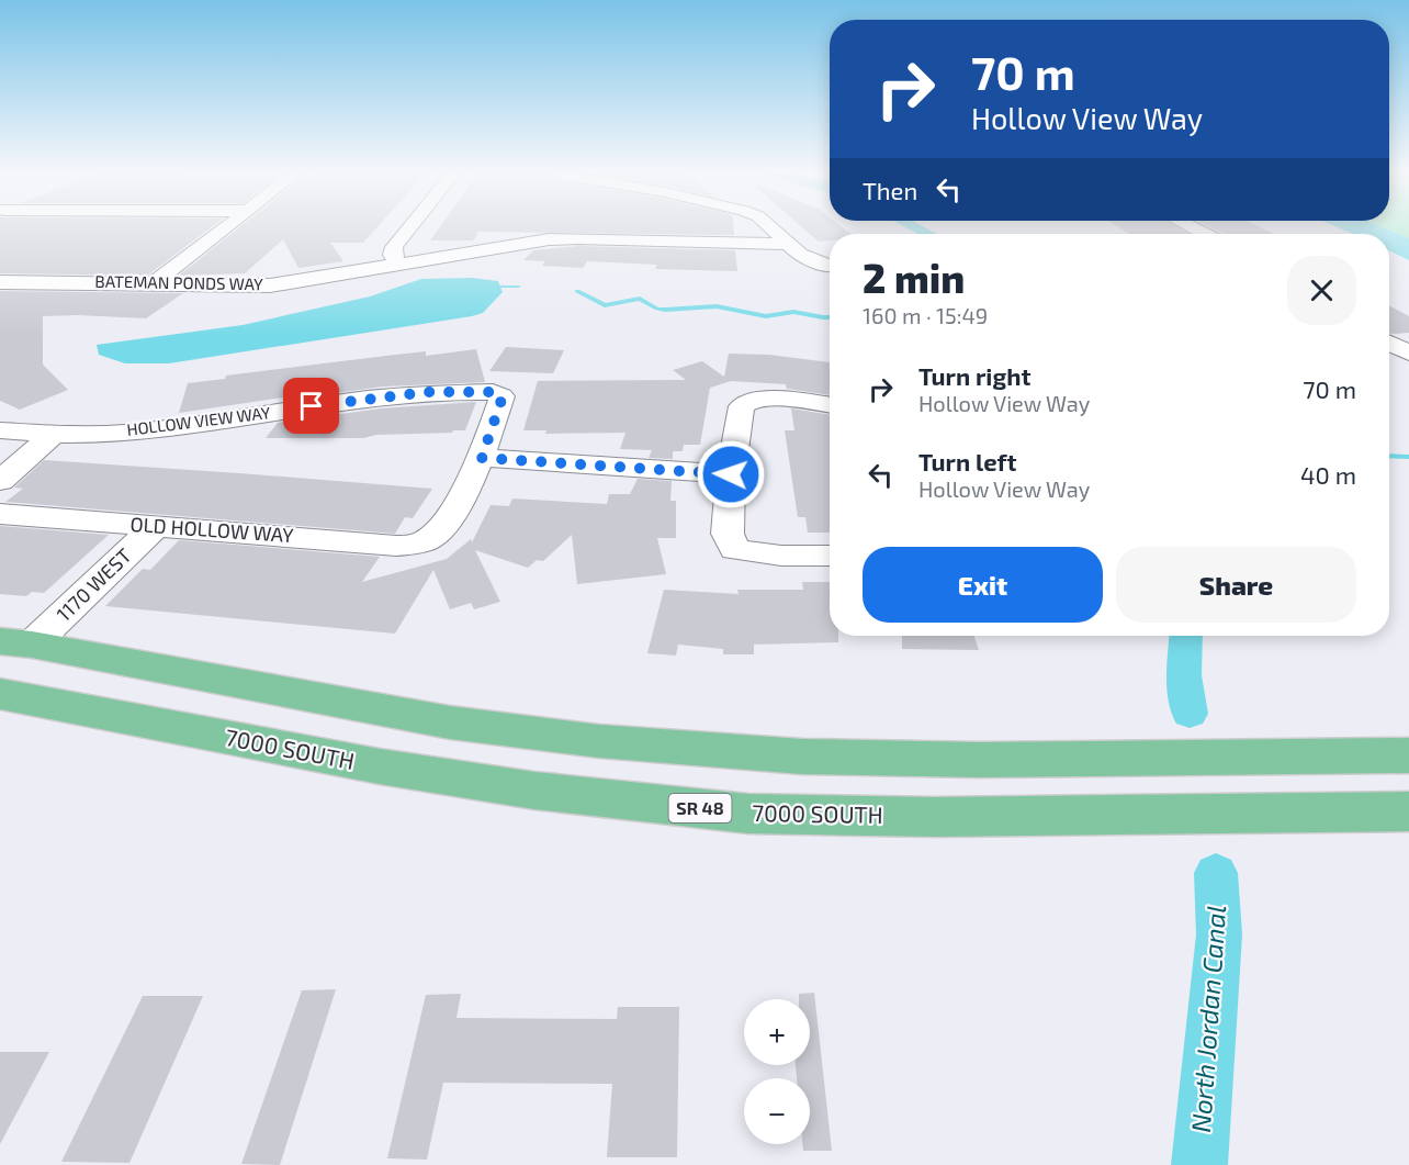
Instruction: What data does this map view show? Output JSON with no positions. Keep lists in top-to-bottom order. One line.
{"streets":{"main road":["7000 SOUTH","SR 48"],"street":["BATEMAN PONDS WAY","HOLLOW VIEW WAY","OLD HOLLOW WAY","1170 WEST"]},"crossings":[["HOLLOW VIEW WAY","OLD HOLLOW WAY"],["OLD HOLLOW WAY","1170 WEST"]],"water":["North Jordan Canal"],"page":{"turn":["70 m","Hollow View Way"],"then":"Then","heading":["2 min","160 m · 15:49"],"list":[{"name":"Turn right","note":"Hollow View Way","value":"70 m"},{"name":"Turn left","note":"Hollow View Way","value":"40 m"}],"buttons":["Exit","Share"],"map_buttons":["+","−"]}}
